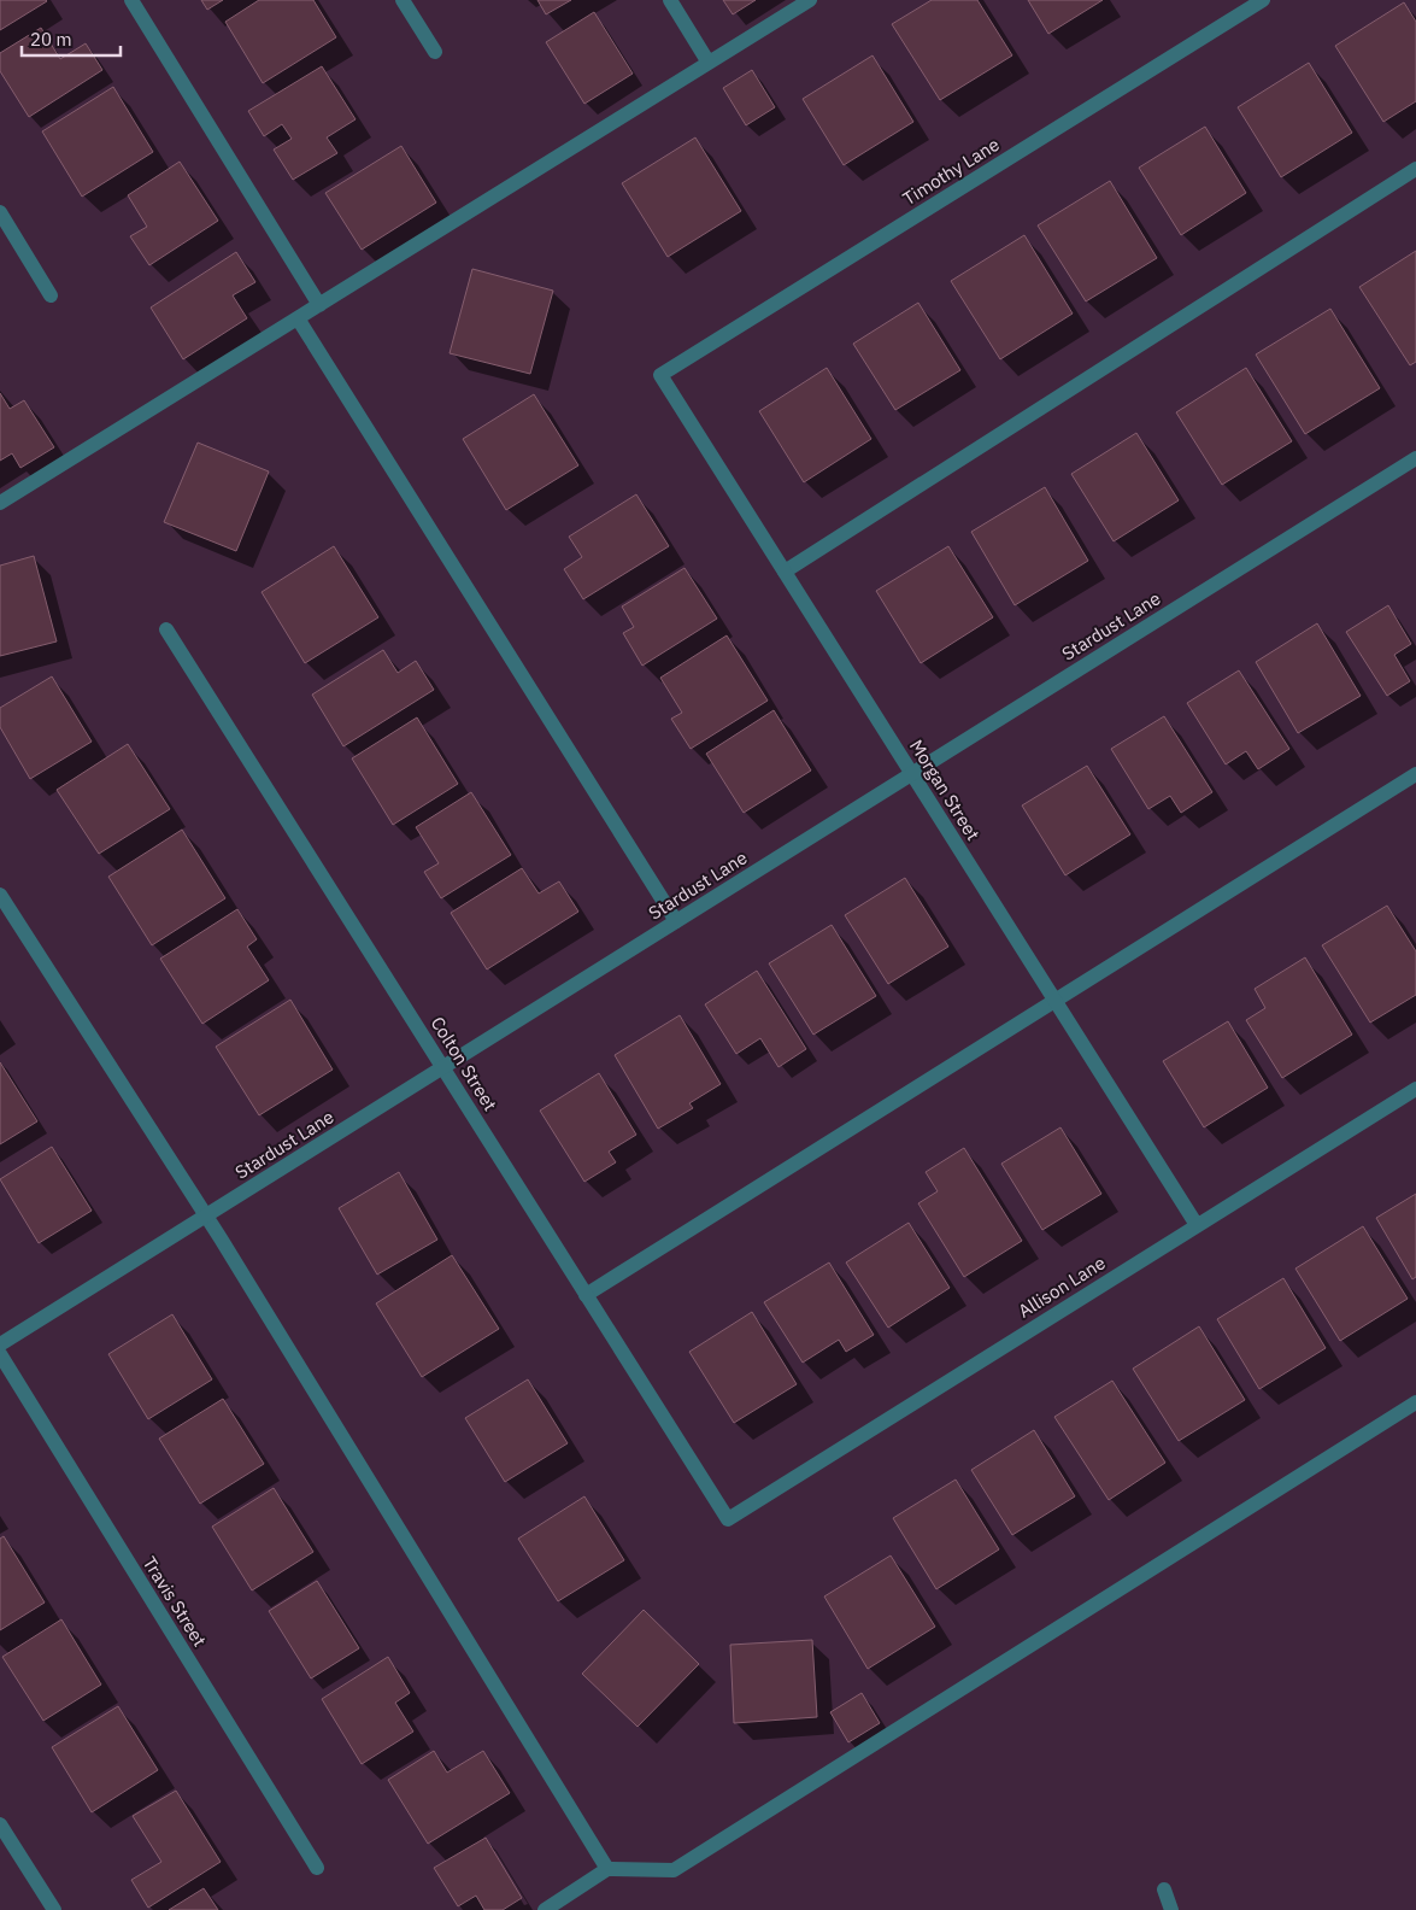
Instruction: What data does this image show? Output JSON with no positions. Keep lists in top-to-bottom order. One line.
{"streets":{"street":["Timothy Lane","Stardust Lane","Morgan Street","Colton Street","Allison Lane","Travis Street"]},"crossings":[["Timothy Lane","Morgan Street"],["Stardust Lane","Morgan Street"],["Stardust Lane","Colton Street"],["Morgan Street","Allison Lane"],["Colton Street","Allison Lane"]],"scale_bar":"20 m"}
